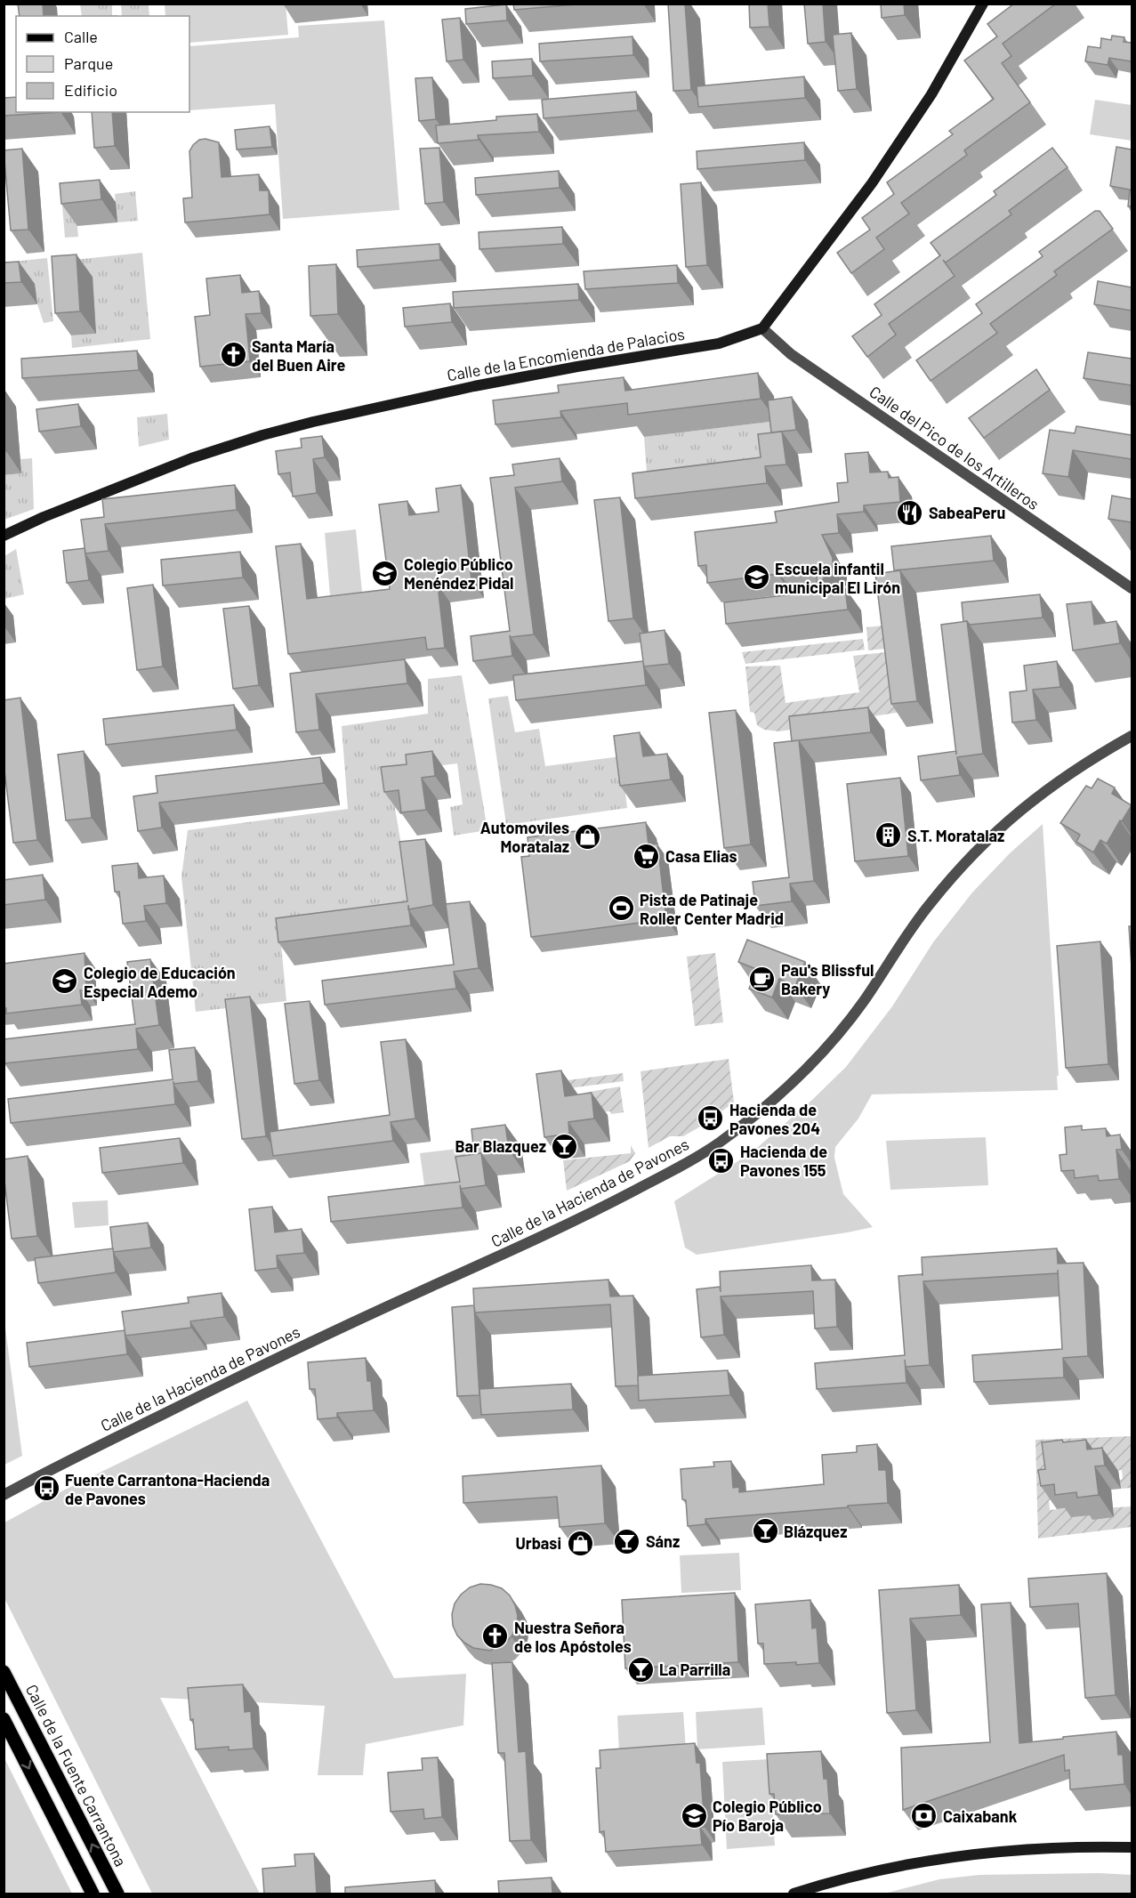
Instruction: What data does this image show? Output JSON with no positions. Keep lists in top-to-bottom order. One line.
{"streets":{"main road":["Calle de la Fuente Carrantona"],"street":["Calle de la Encomienda de Palacios","Calle del Pico de los Artilleros","Calle de la Hacienda de Pavones"]},"crossings":[["Calle de la Encomienda de Palacios","Calle del Pico de los Artilleros"]],"places":{"church":["Santa María del Buen Aire","Nuestra Señora de los Apóstoles"],"restaurant":["SabeaPeru"],"school or university":["Colegio Público Menéndez Pidal","Escuela infantil municipal El Lirón","Colegio de Educación Especial Ademo","Colegio Público Pío Baroja"],"building":["S.T. Moratalaz"],"shop":["Automoviles Moratalaz","Urbasi"],"supermarket":["Casa Elias"],"sports":["Pista de Patinaje Roller Center Madrid"],"cafe":["Pau's Blissful Bakery"],"bus stop":["Hacienda de Pavones 204","Hacienda de Pavones 155","Fuente Carrantona-Hacienda de Pavones"],"bar":["Bar Blazquez","Blázquez","Sánz","La Parrilla"],"bank":["Caixabank"]},"legend":["Calle","Parque","Edificio"]}
